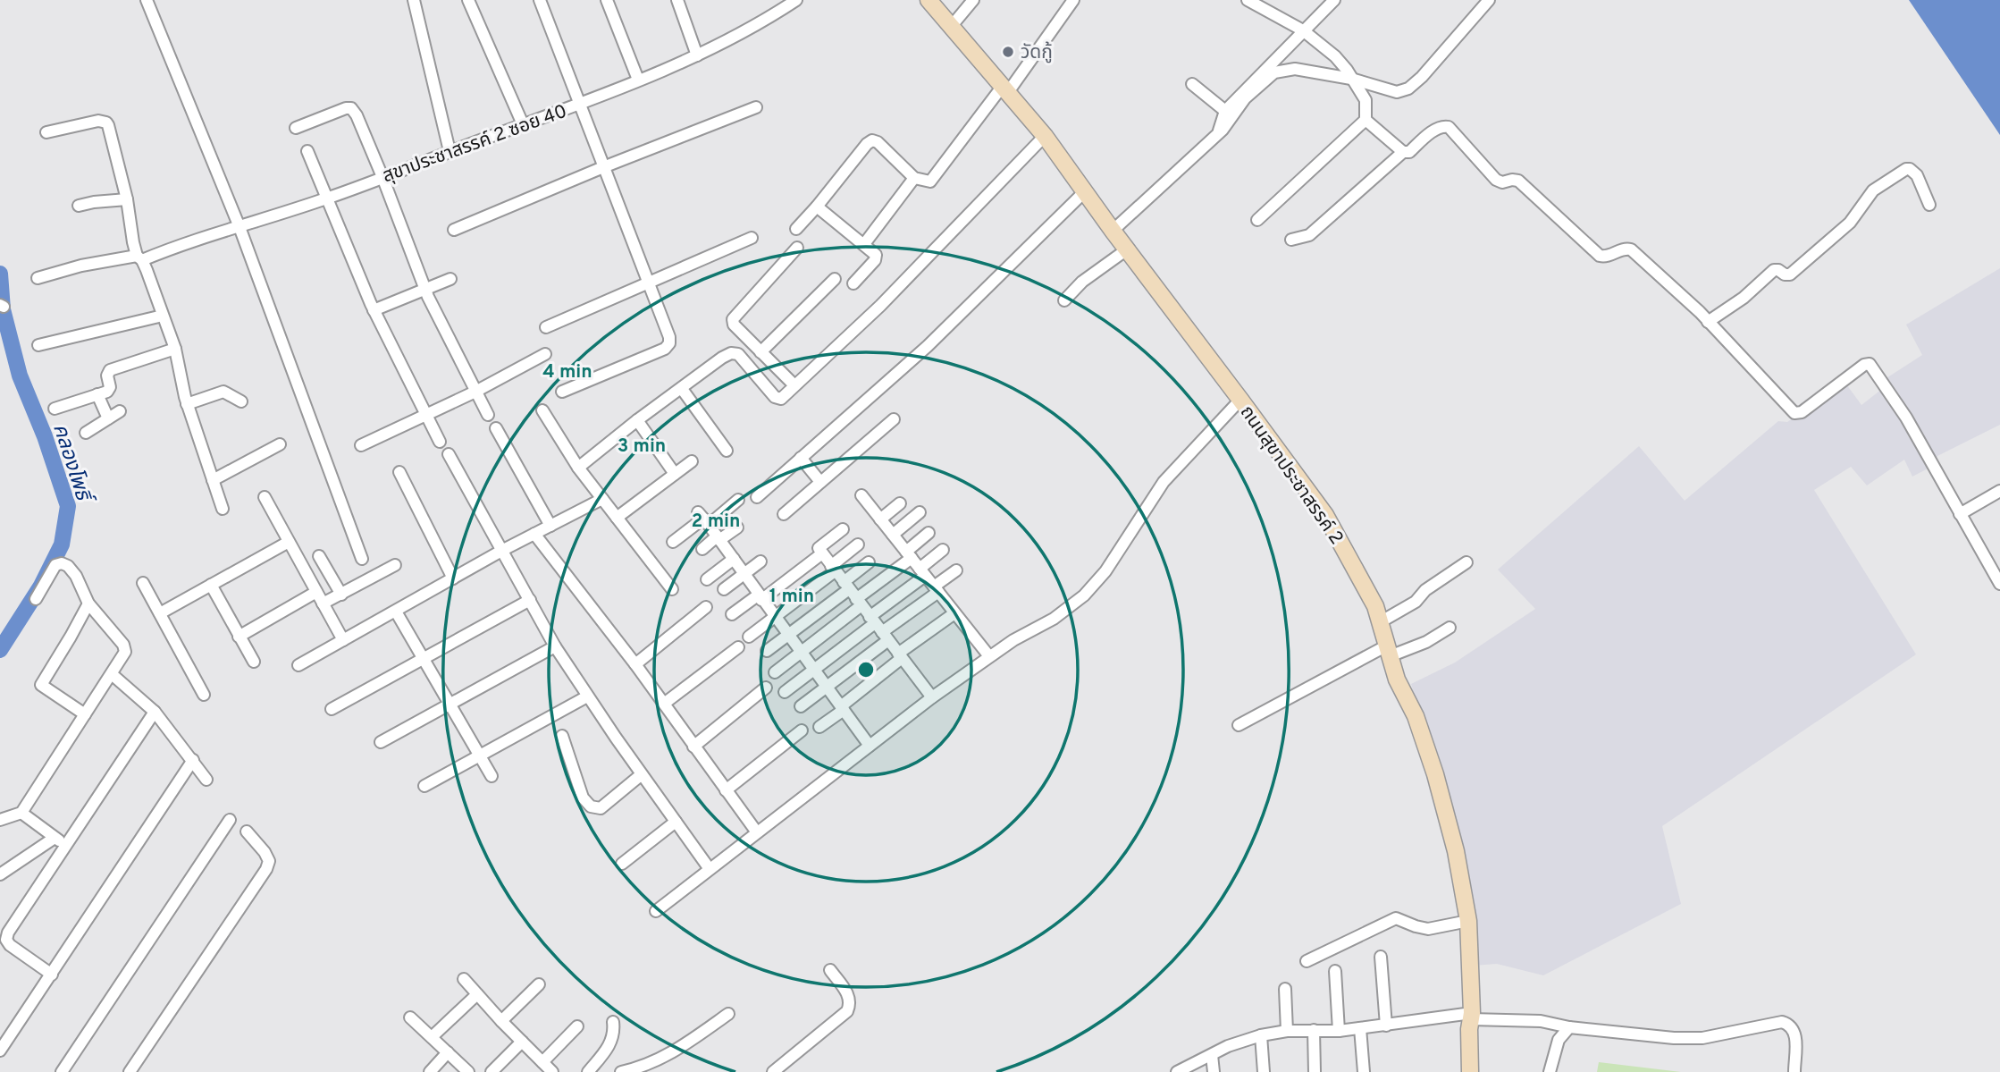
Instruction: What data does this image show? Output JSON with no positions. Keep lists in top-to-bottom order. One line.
{"streets":{"street":["สุขาประชาสรรค์ 2 ซอย 40","ถนนสุขาประชาสรรค์ 2"]},"water":["คลองโพธิ์"],"places":["วัดกู้"],"rings":["4 min","3 min","2 min","1 min"]}
